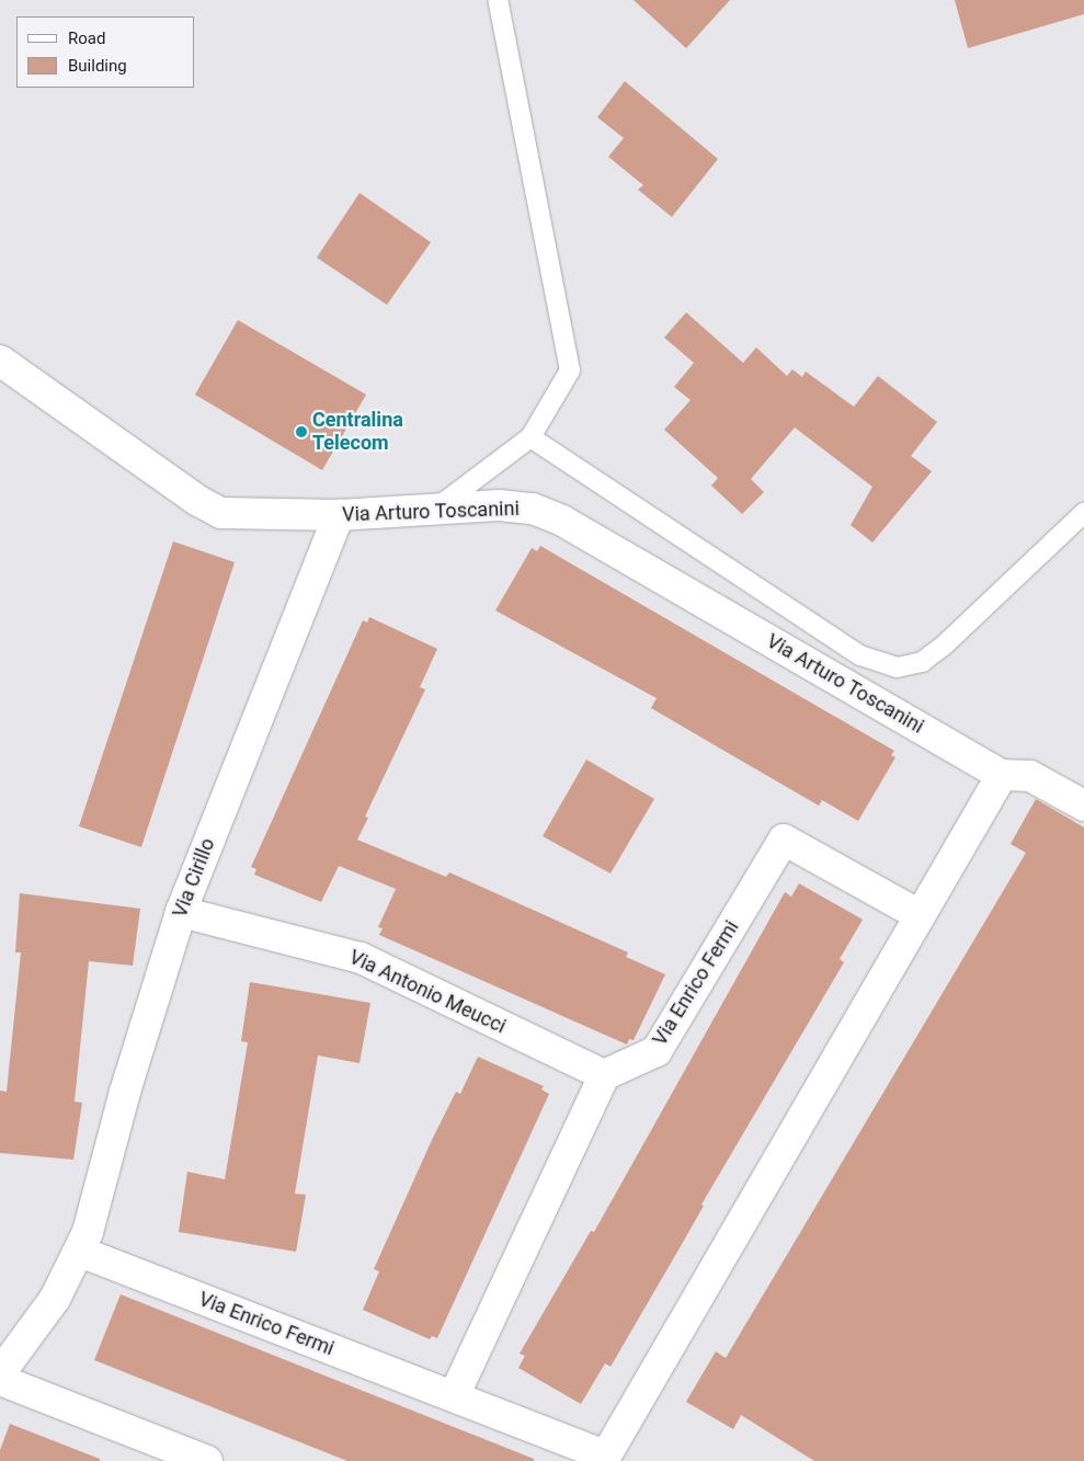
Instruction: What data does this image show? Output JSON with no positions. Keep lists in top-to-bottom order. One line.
{"streets":{"street":["Via Arturo Toscanini","Via Cirillo","Via Enrico Fermi","Via Antonio Meucci"]},"crossings":[["Via Arturo Toscanini","Via Cirillo"],["Via Arturo Toscanini","Via Enrico Fermi"],["Via Cirillo","Via Enrico Fermi"],["Via Cirillo","Via Antonio Meucci"],["Via Enrico Fermi","Via Antonio Meucci"]],"places":["Centralina Telecom"],"legend":["Road","Building"]}
